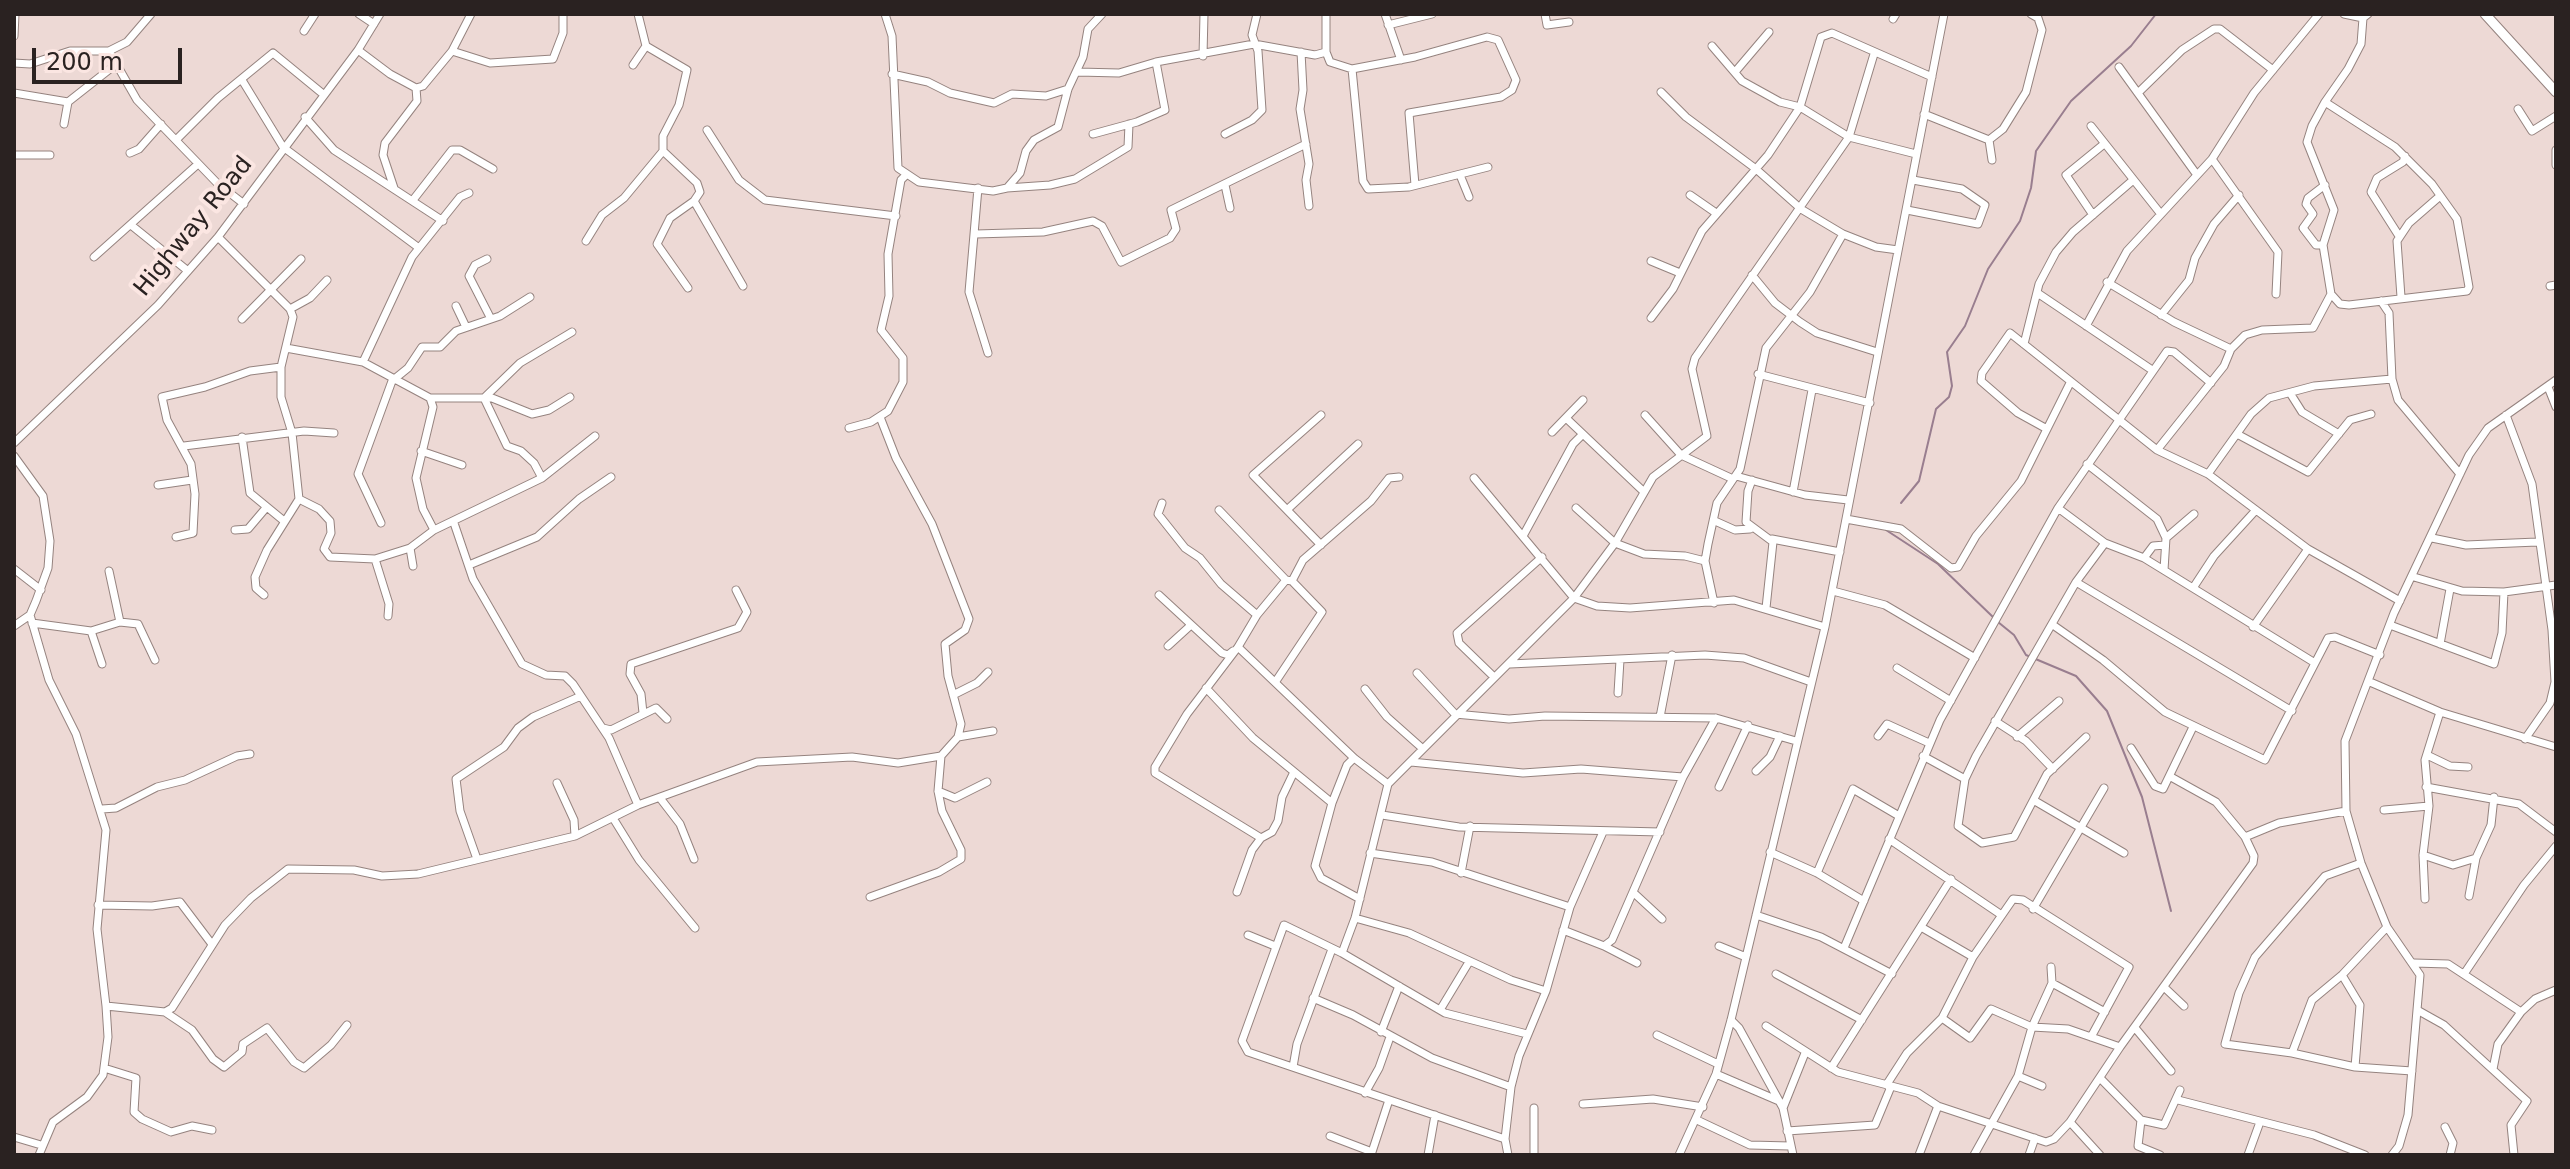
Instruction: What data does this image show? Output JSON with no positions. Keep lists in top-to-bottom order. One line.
{"streets":{"street":["Highway Road"]},"scale_bar":"200 m"}
